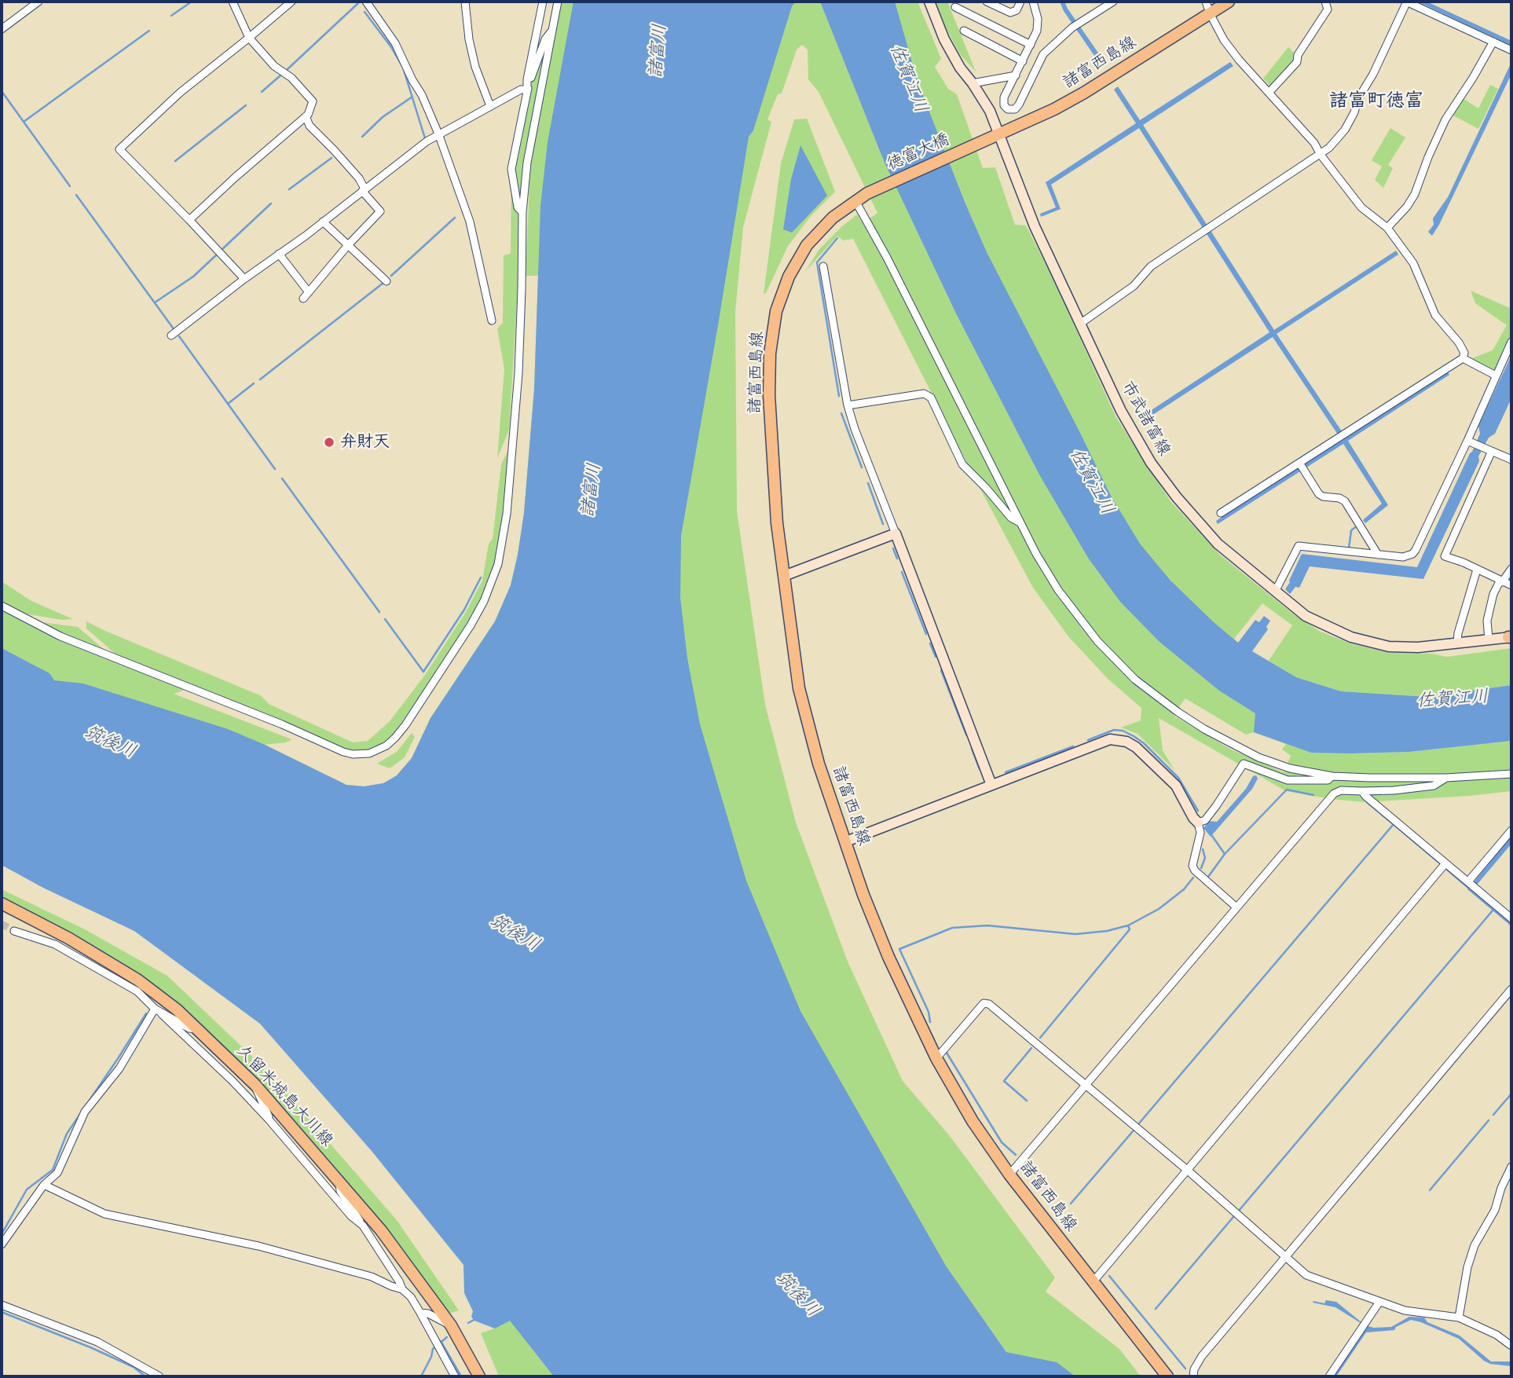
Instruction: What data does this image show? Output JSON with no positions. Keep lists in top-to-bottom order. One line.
{"streets":{"main road":["諸富西島線","徳富大橋","市武諸富線","久留米城島大川線"]},"crossings":[["諸富西島線","徳富大橋"],["諸富西島線","市武諸富線"]],"districts":["諸富町徳富"],"water":["諸富川","佐賀江川","筑後川"],"places":["弁財天"]}
